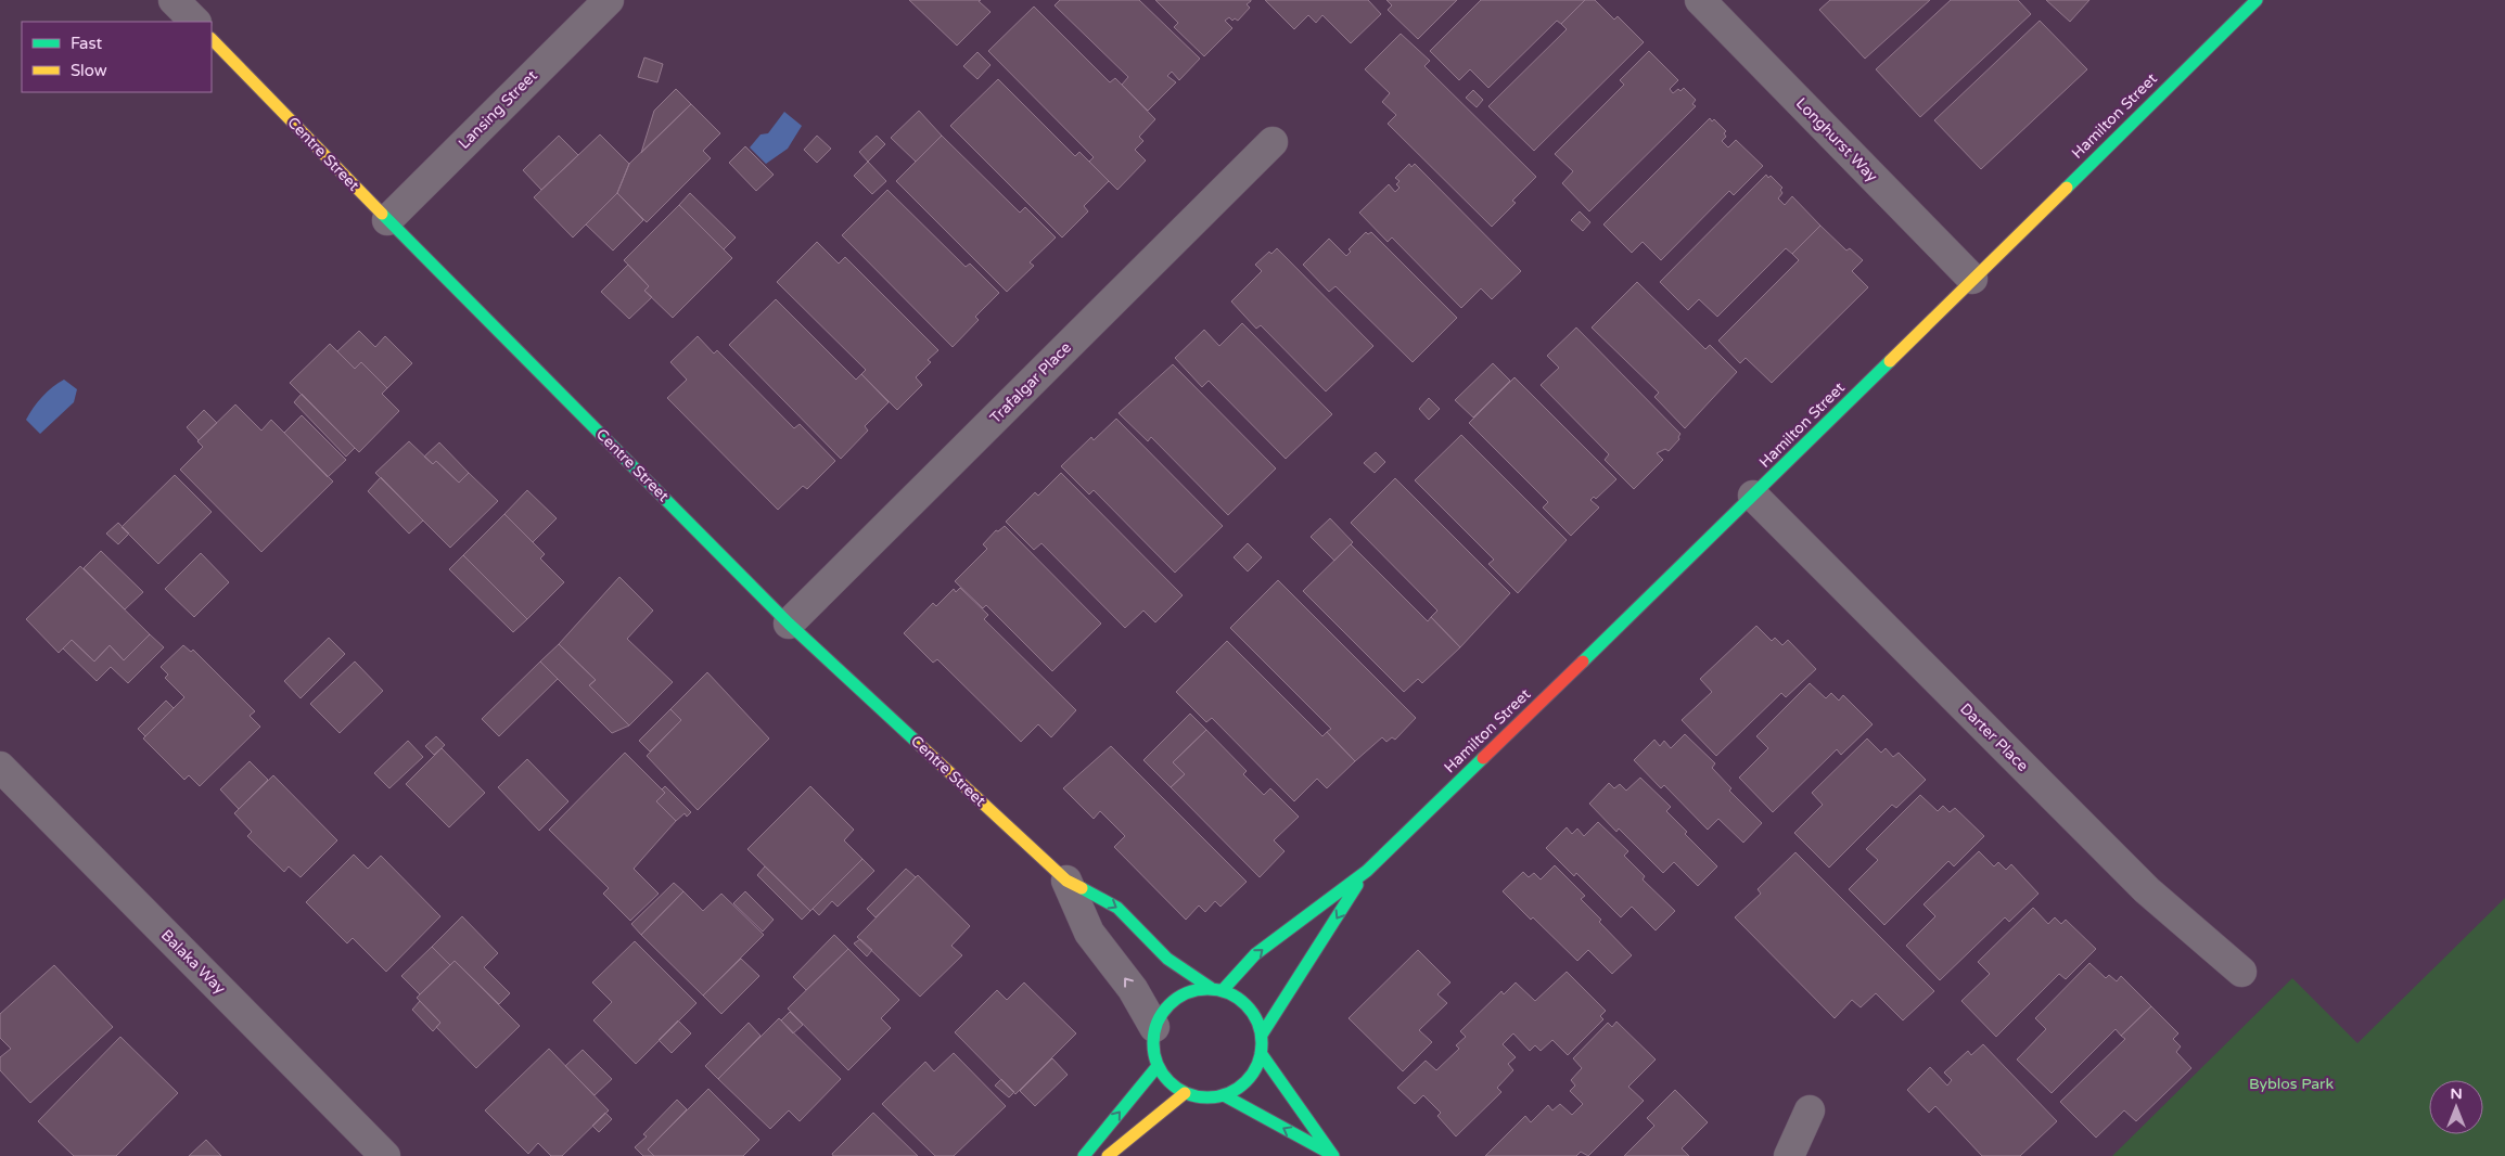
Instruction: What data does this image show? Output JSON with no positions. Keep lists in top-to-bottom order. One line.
{"streets":{"street":["Lansing Street","Hamilton Street","Longhurst Way","Centre Street","Trafalgar Place","Darter Place","Balaka Way"]},"crossings":[["Lansing Street","Centre Street"],["Hamilton Street","Longhurst Way"],["Hamilton Street","Centre Street"],["Hamilton Street","Darter Place"],["Centre Street","Trafalgar Place"]],"parks":["Byblos Park"],"legend":["Fast","Slow"],"north":"top"}
